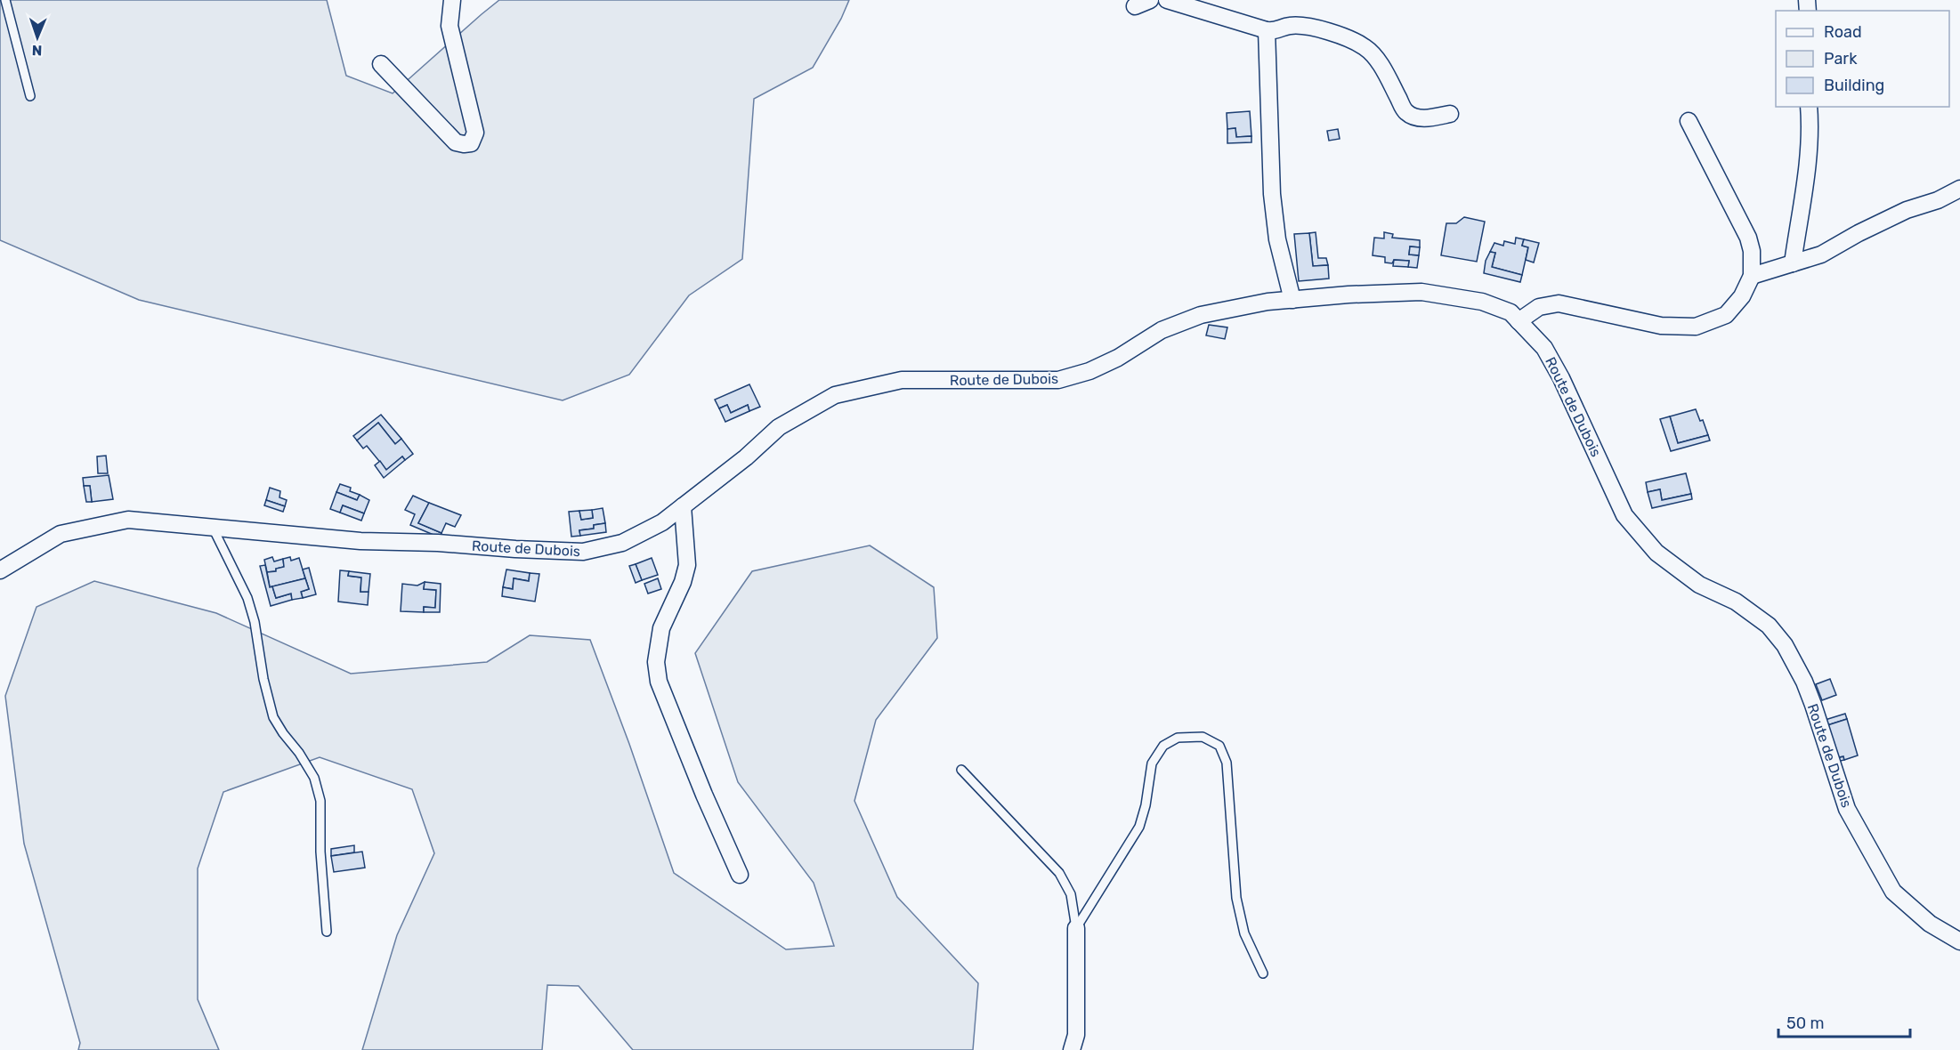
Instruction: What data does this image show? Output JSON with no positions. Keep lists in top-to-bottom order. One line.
{"streets":{"street":["Route de Dubois"]},"legend":["Road","Park","Building"],"scale_bar":"50 m","north":"bottom"}
